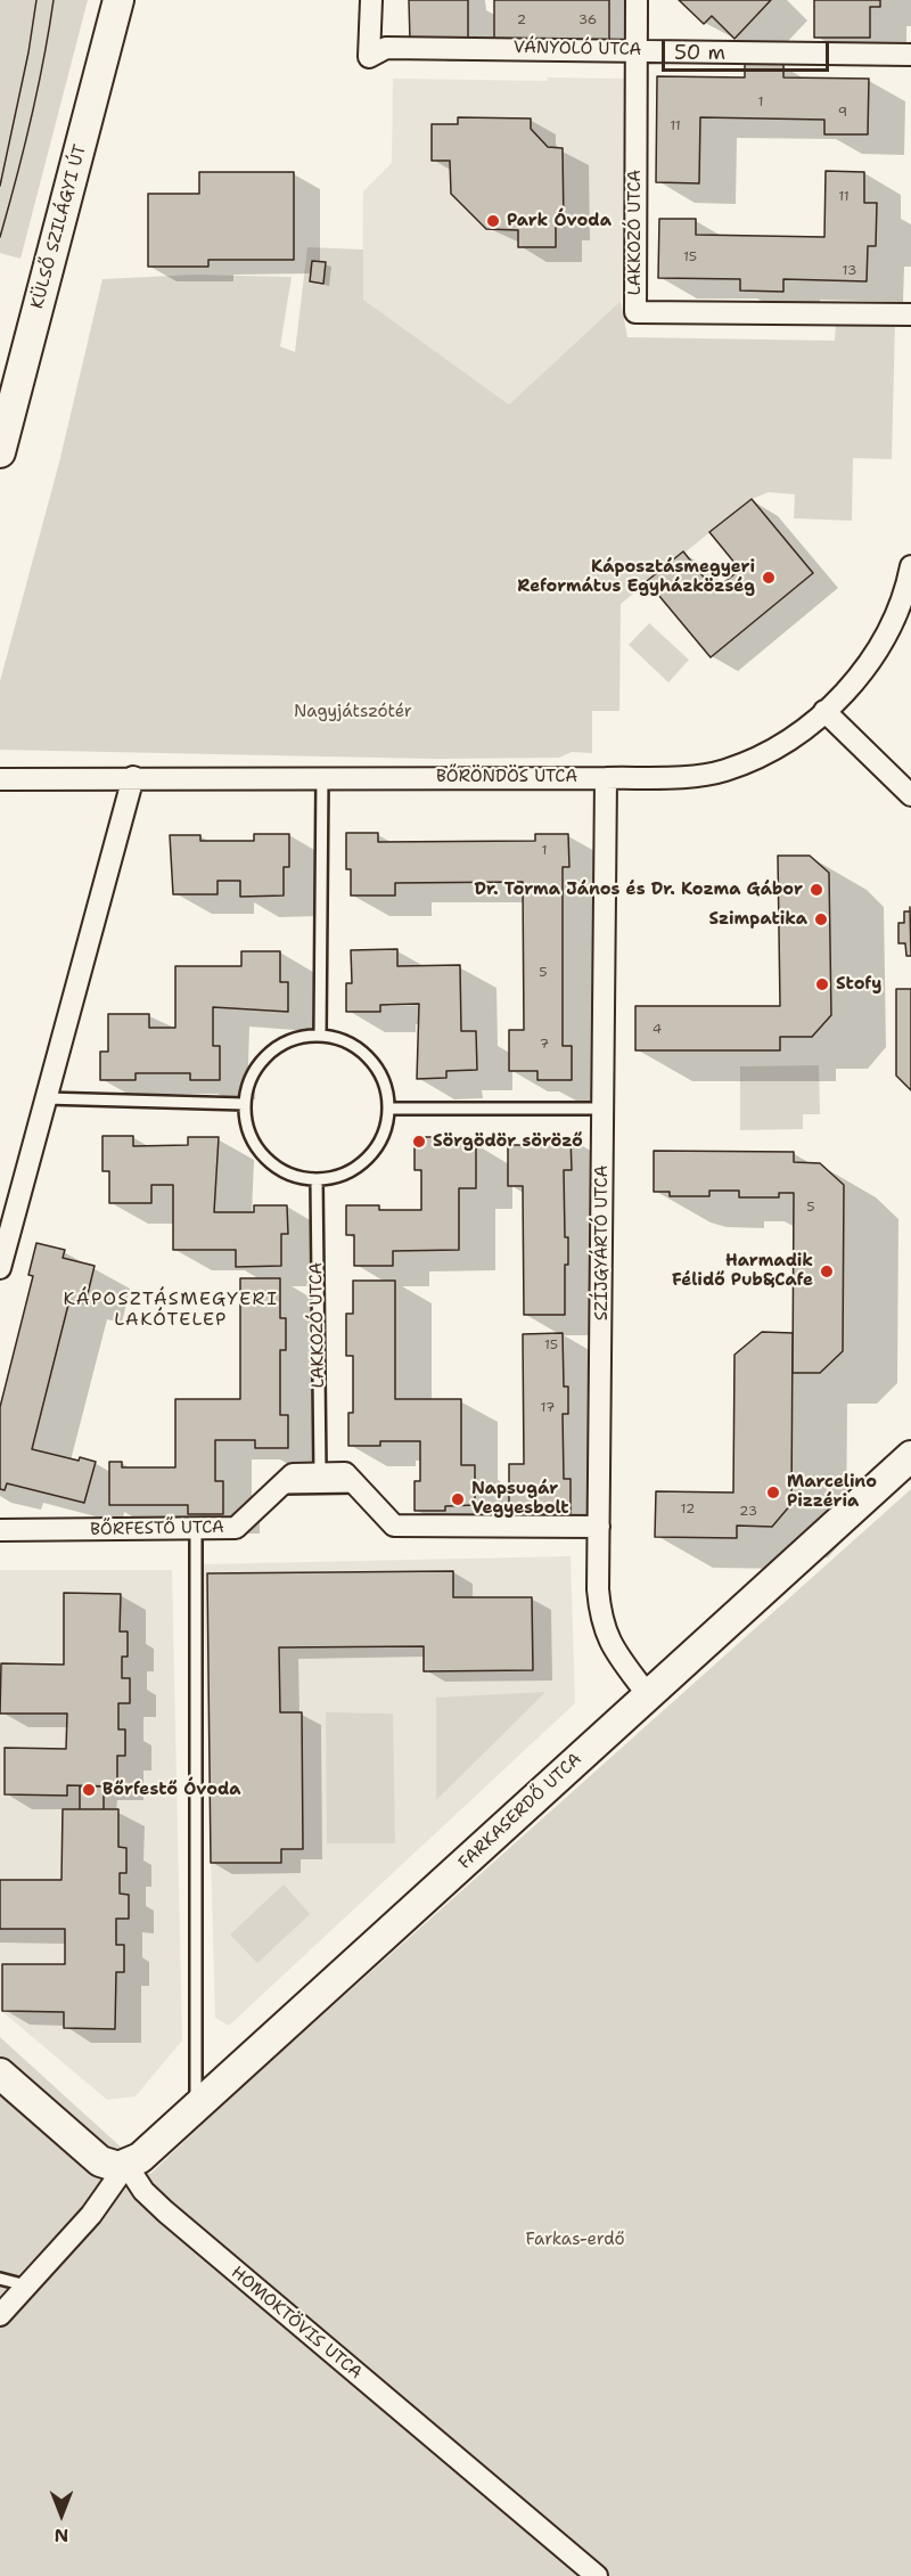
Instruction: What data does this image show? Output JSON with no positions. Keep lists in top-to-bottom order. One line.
{"streets":{"street":["VÁNYOLÓ UTCA","KÜLSŐ SZILÁGYI ÚT","LAKKOZÓ UTCA","BŐRÖNDÖS UTCA","SZÍJGYÁRTÓ UTCA","BŐRFESTŐ UTCA","FARKASERDŐ UTCA","HOMOKTÖVIS UTCA"]},"crossings":[["VÁNYOLÓ UTCA","LAKKOZÓ UTCA"],["LAKKOZÓ UTCA","BŐRFESTŐ UTCA"],["BŐRÖNDÖS UTCA","SZÍJGYÁRTÓ UTCA"],["SZÍJGYÁRTÓ UTCA","BŐRFESTŐ UTCA"],["SZÍJGYÁRTÓ UTCA","FARKASERDŐ UTCA"],["FARKASERDŐ UTCA","HOMOKTÖVIS UTCA"]],"districts":["KÁPOSZTÁSMEGYERI LAKÓTELEP"],"parks":["Nagyjátszótér","Farkas-erdő"],"places":["Park Óvoda","Káposztásmegyeri Református Egyházközség","Dr. Torma János és Dr. Kozma Gábor","Szimpatika","Stofy","Sörgödör söröző","Harmadik Félidő Pub&Cafe","Marcelino Pizzéria","Napsugár Vegyesbolt","Bőrfestő Óvoda"],"house_numbers":["2","36","1","9","11","11","15","13","1","5","4","7","5","15","17","12","23"],"scale_bar":"50 m","north":"bottom"}
